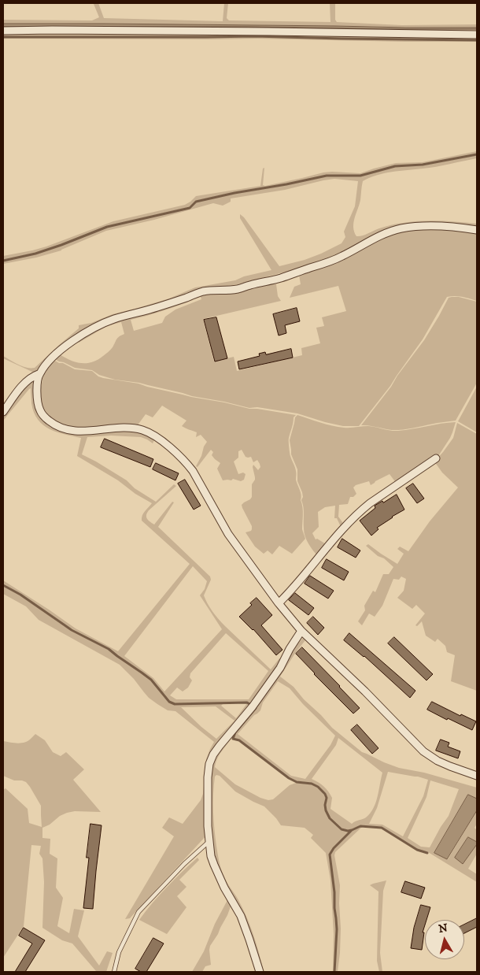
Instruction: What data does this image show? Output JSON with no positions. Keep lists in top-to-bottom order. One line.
{"north":"top"}
